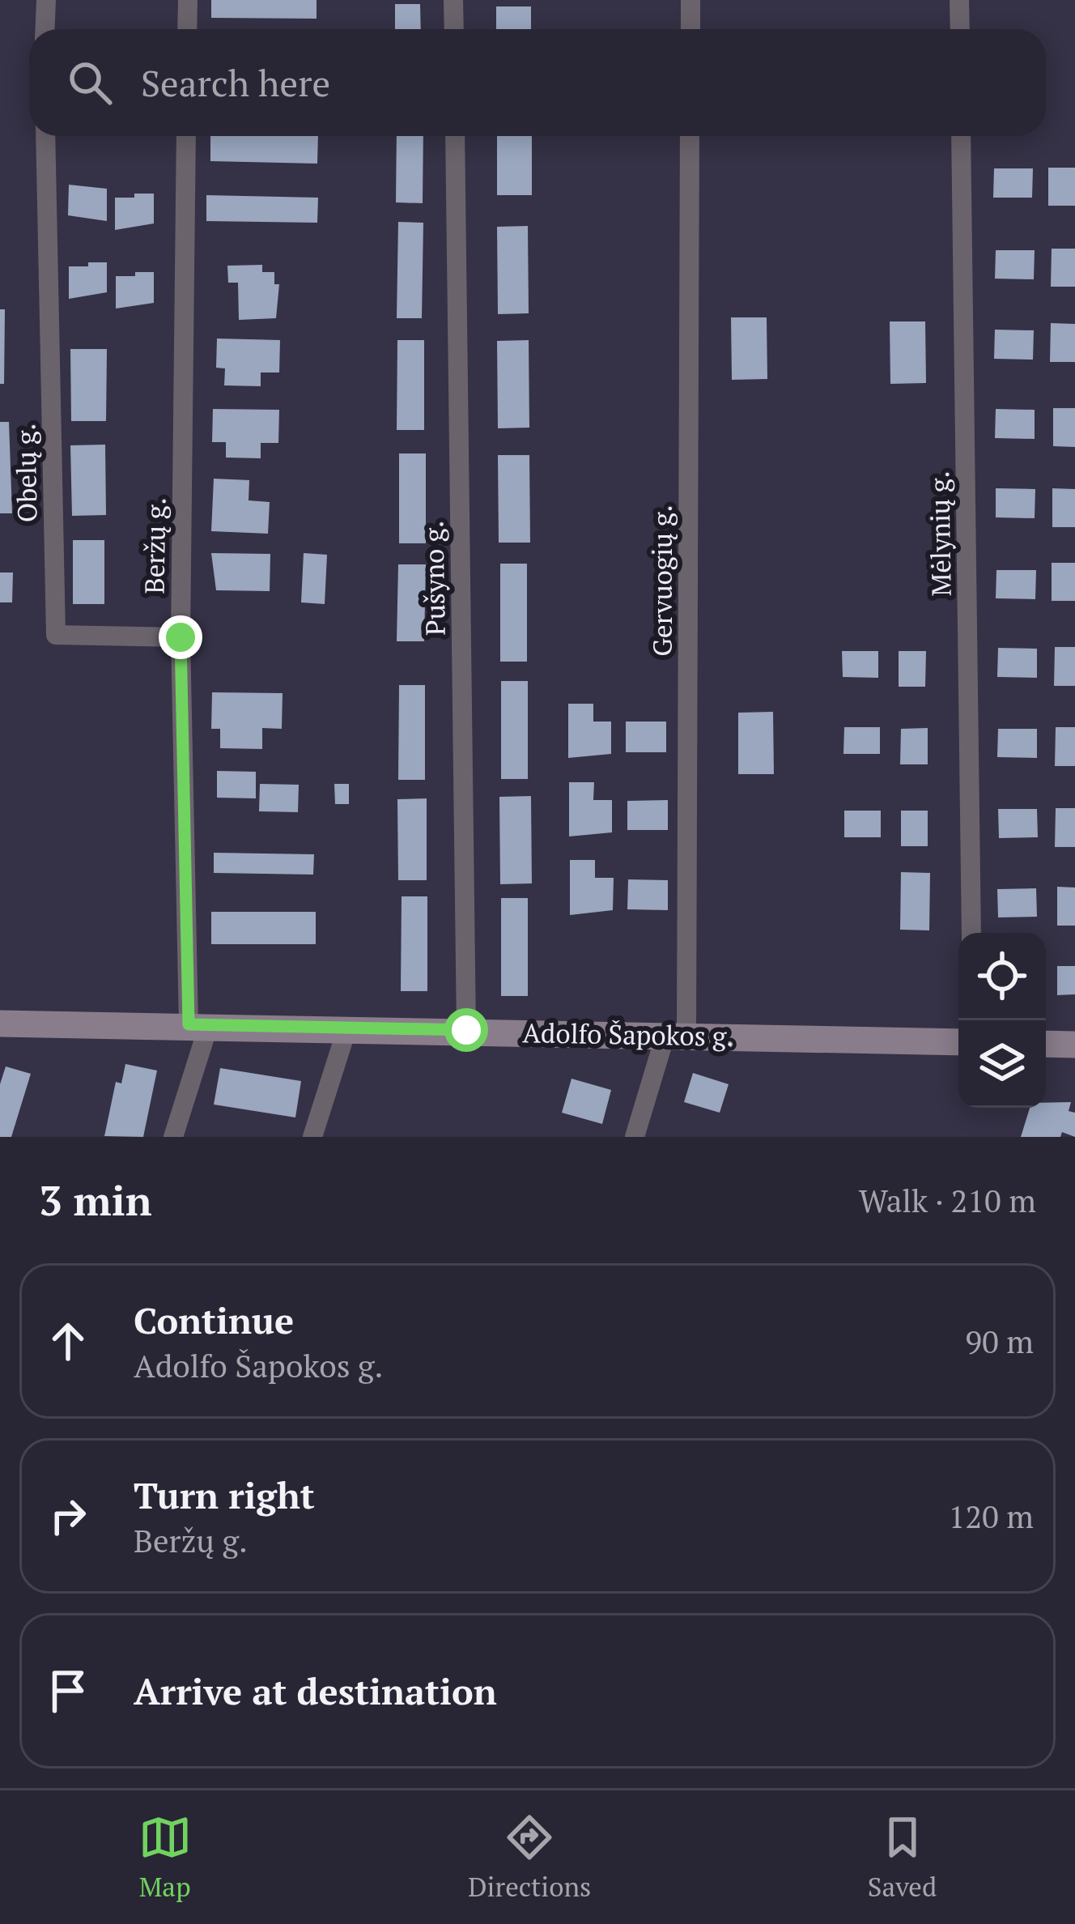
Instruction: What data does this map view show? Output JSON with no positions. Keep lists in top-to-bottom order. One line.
{"streets":{"street":["Obelų g.","Mėlynių g.","Beržų g.","Pušyno g.","Gervuogių g.","Adolfo Šapokos g."]},"crossings":[["Obelų g.","Beržų g."],["Beržų g.","Adolfo Šapokos g."],["Pušyno g.","Adolfo Šapokos g."],["Gervuogių g.","Adolfo Šapokos g."]],"page":{"search":"Search here","heading":["3 min","Walk · 210 m"],"list":[["Continue","Adolfo Šapokos g.","90 m"],["Turn right","Beržų g.","120 m"],"Arrive at destination"],"nav":["Map","Directions","Saved"]}}
